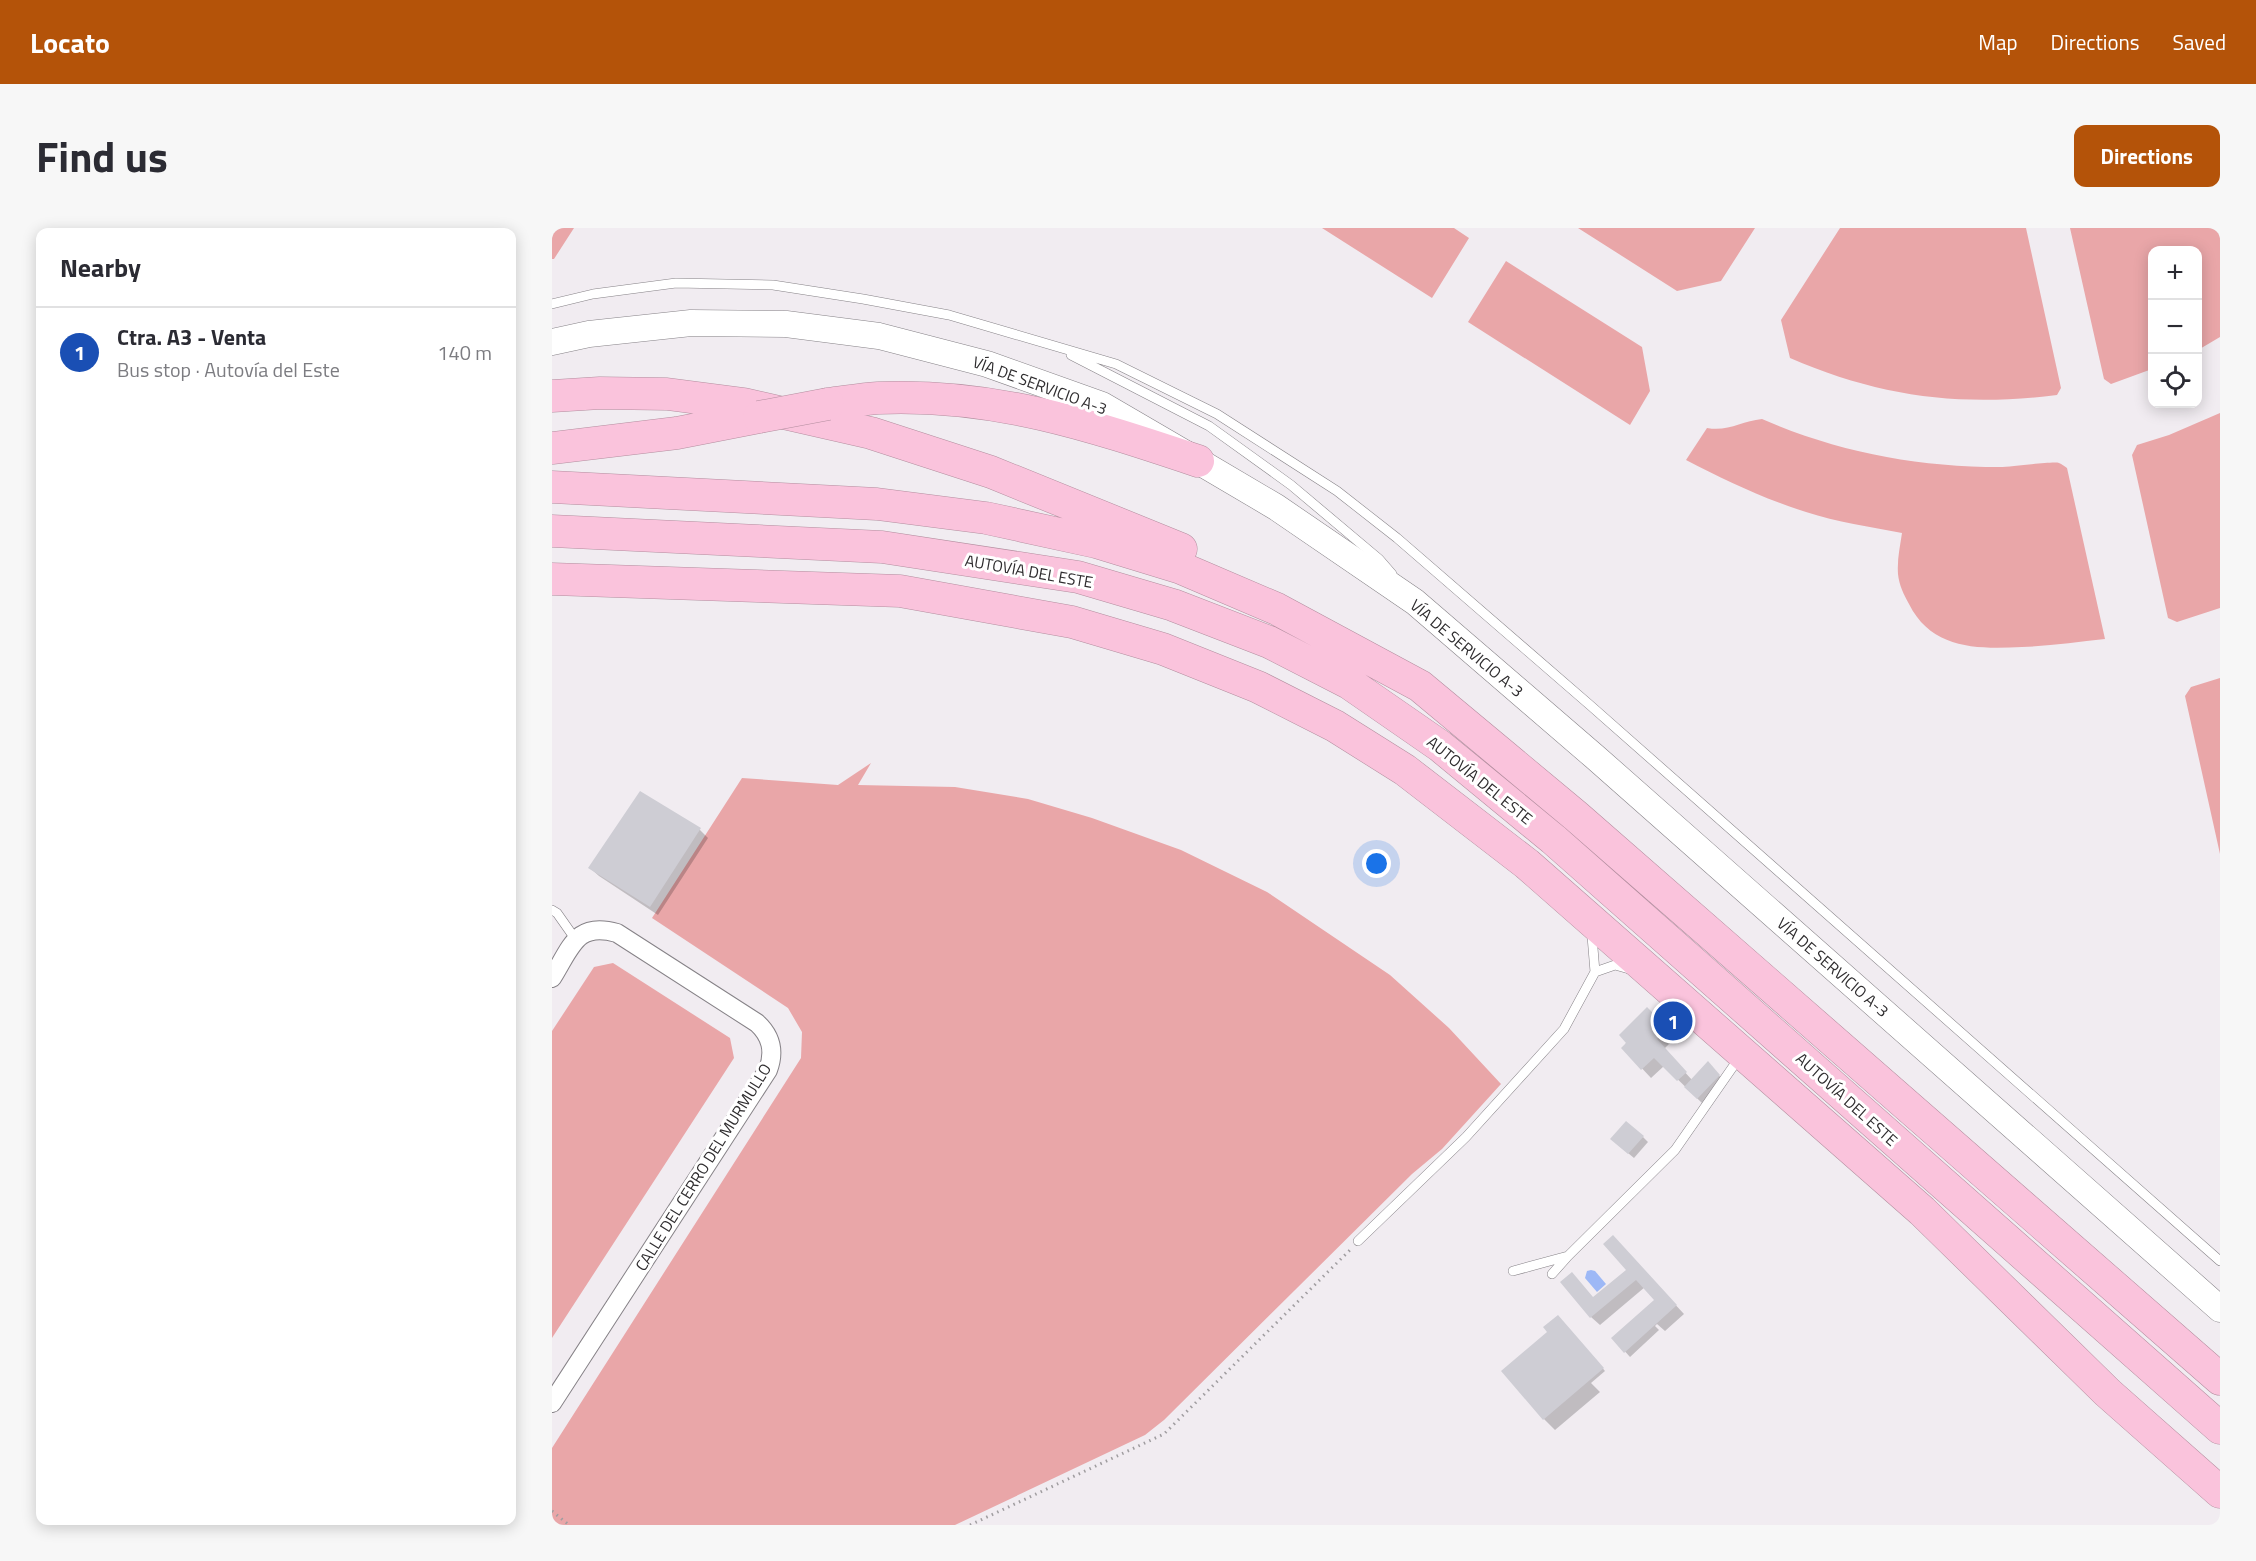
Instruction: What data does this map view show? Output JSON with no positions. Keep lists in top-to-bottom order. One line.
{"streets":{"highway":["AUTOVÍA DEL ESTE"],"main road":["VÍA DE SERVICIO A-3"],"street":["CALLE DEL CERRO DEL MURMULLO"]},"page":{"header":"Locato","nav":["Map","Directions","Saved"],"title":"Find us","buttons":"Directions","heading":"Nearby","map_buttons":["+","−"],"list":[{"mark":"1","name":"Ctra. A3 - Venta","note":"Bus stop · Autovía del Este","value":"140 m"}],"pins":"1"}}
